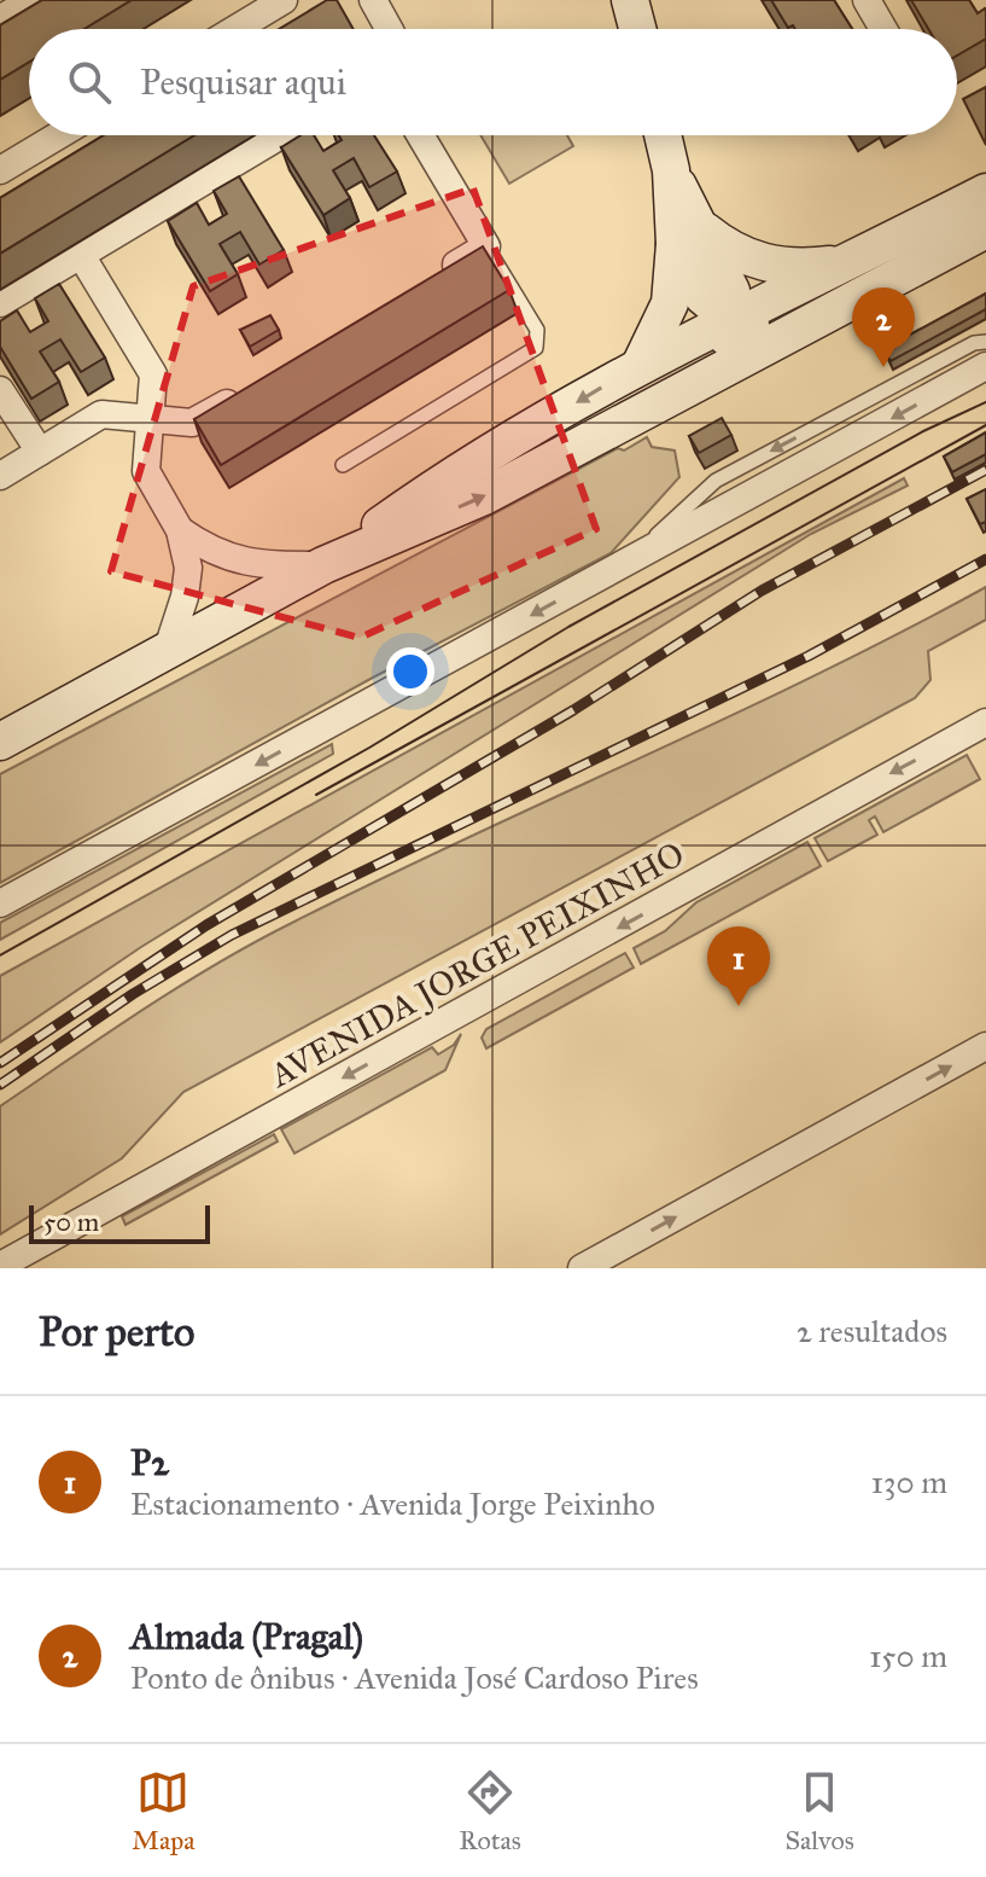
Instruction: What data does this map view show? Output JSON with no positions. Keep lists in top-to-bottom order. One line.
{"streets":{"street":["AVENIDA JORGE PEIXINHO"]},"one_way":["AVENIDA JORGE PEIXINHO"],"scale_bar":"50 m","page":{"search":"Pesquisar aqui","pins":["2","1"],"scale":"50 m","heading":["Por perto","2 resultados"],"list":[{"mark":"1","name":"P2","note":"Estacionamento · Avenida Jorge Peixinho","value":"130 m"},{"mark":"2","name":"Almada (Pragal)","note":"Ponto de ônibus · Avenida José Cardoso Pires","value":"150 m"}],"nav":["Mapa","Rotas","Salvos"]}}
